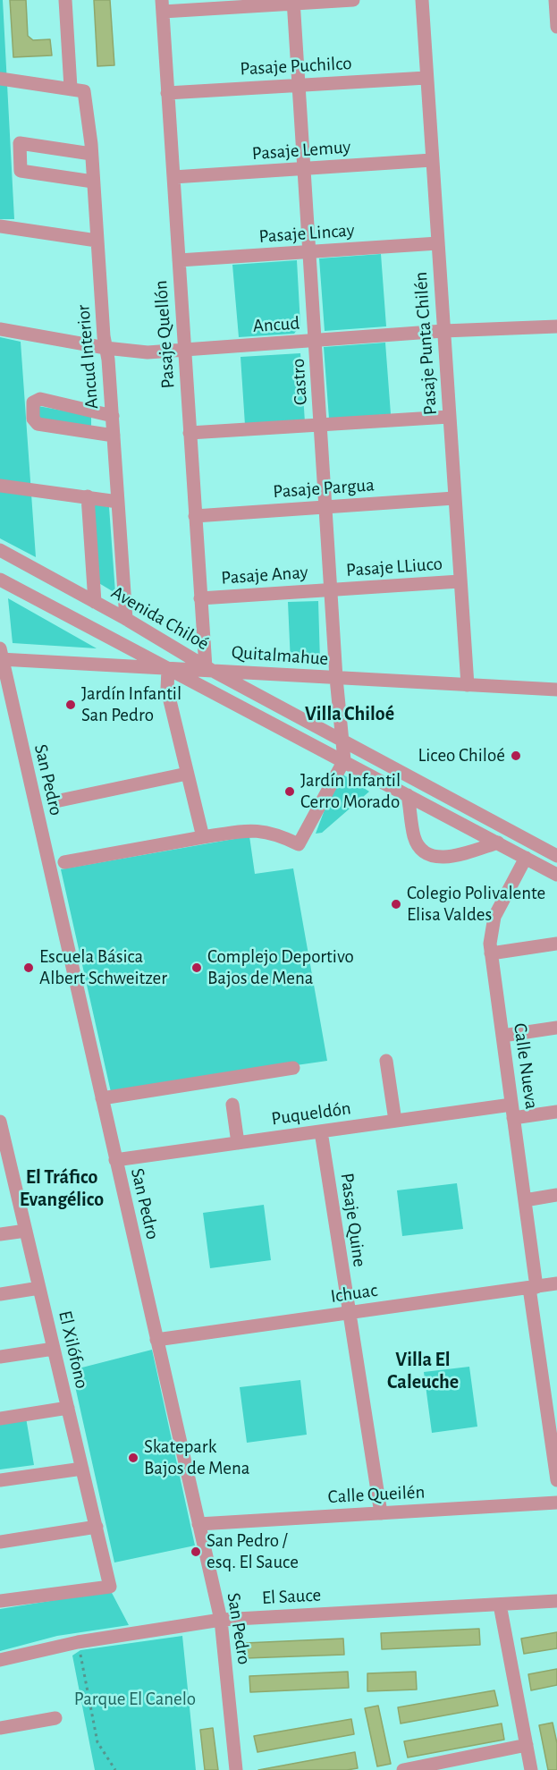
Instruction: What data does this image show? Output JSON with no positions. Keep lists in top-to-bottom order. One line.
{"streets":{"street":["Pasaje Puchilco","Pasaje Lemuy","Pasaje Lincay","Ancud","Pasaje Quellón","Pasaje Punta Chilén","Ancud Interior","Castro","Pasaje Pargua","Pasaje LLiuco","Pasaje Anay","Avenida Chiloé","Quitalmahue","San Pedro","Calle Nueva","Puqueldón","Pasaje Quine","Ichuac","El Xilófono","Calle Queilén","El Sauce"]},"crossings":[["Pasaje Puchilco","Pasaje Quellón"],["Pasaje Puchilco","Pasaje Punta Chilén"],["Pasaje Puchilco","Castro"],["Pasaje Lemuy","Pasaje Quellón"],["Pasaje Lemuy","Pasaje Punta Chilén"],["Pasaje Lemuy","Castro"],["Pasaje Lincay","Pasaje Quellón"],["Pasaje Lincay","Pasaje Punta Chilén"],["Pasaje Lincay","Castro"],["Ancud","Pasaje Quellón"],["Ancud","Pasaje Punta Chilén"],["Ancud","Ancud Interior"],["Ancud","Castro"],["Pasaje Quellón","Pasaje Pargua"],["Pasaje Quellón","Pasaje Anay"],["Pasaje Quellón","Avenida Chiloé"],["Pasaje Quellón","Quitalmahue"],["Pasaje Punta Chilén","Pasaje Pargua"],["Pasaje Punta Chilén","Pasaje LLiuco"],["Pasaje Punta Chilén","Quitalmahue"],["Ancud Interior","Avenida Chiloé"],["Castro","Pasaje Pargua"],["Castro","Pasaje LLiuco"],["Castro","Pasaje Anay"],["Castro","Avenida Chiloé"],["Castro","Quitalmahue"],["Pasaje LLiuco","Pasaje Anay"],["Avenida Chiloé","Quitalmahue"],["Avenida Chiloé","Calle Nueva"],["Quitalmahue","San Pedro"],["San Pedro","Puqueldón"],["San Pedro","Ichuac"],["San Pedro","Calle Queilén"],["San Pedro","El Sauce"],["Calle Nueva","Puqueldón"],["Calle Nueva","Ichuac"],["Puqueldón","Pasaje Quine"],["Pasaje Quine","Ichuac"],["Pasaje Quine","Calle Queilén"]],"districts":["Villa Chiloé","El Tráfico Evangélico","Villa El Caleuche"],"parks":["Parque El Canelo"],"places":["Jardín Infantil San Pedro","Liceo Chiloé","Jardín Infantil Cerro Morado","Colegio Polivalente Elisa Valdes","Escuela Básica Albert Schweitzer","Complejo Deportivo Bajos de Mena","Skatepark Bajos de Mena","San Pedro / esq. El Sauce"]}
